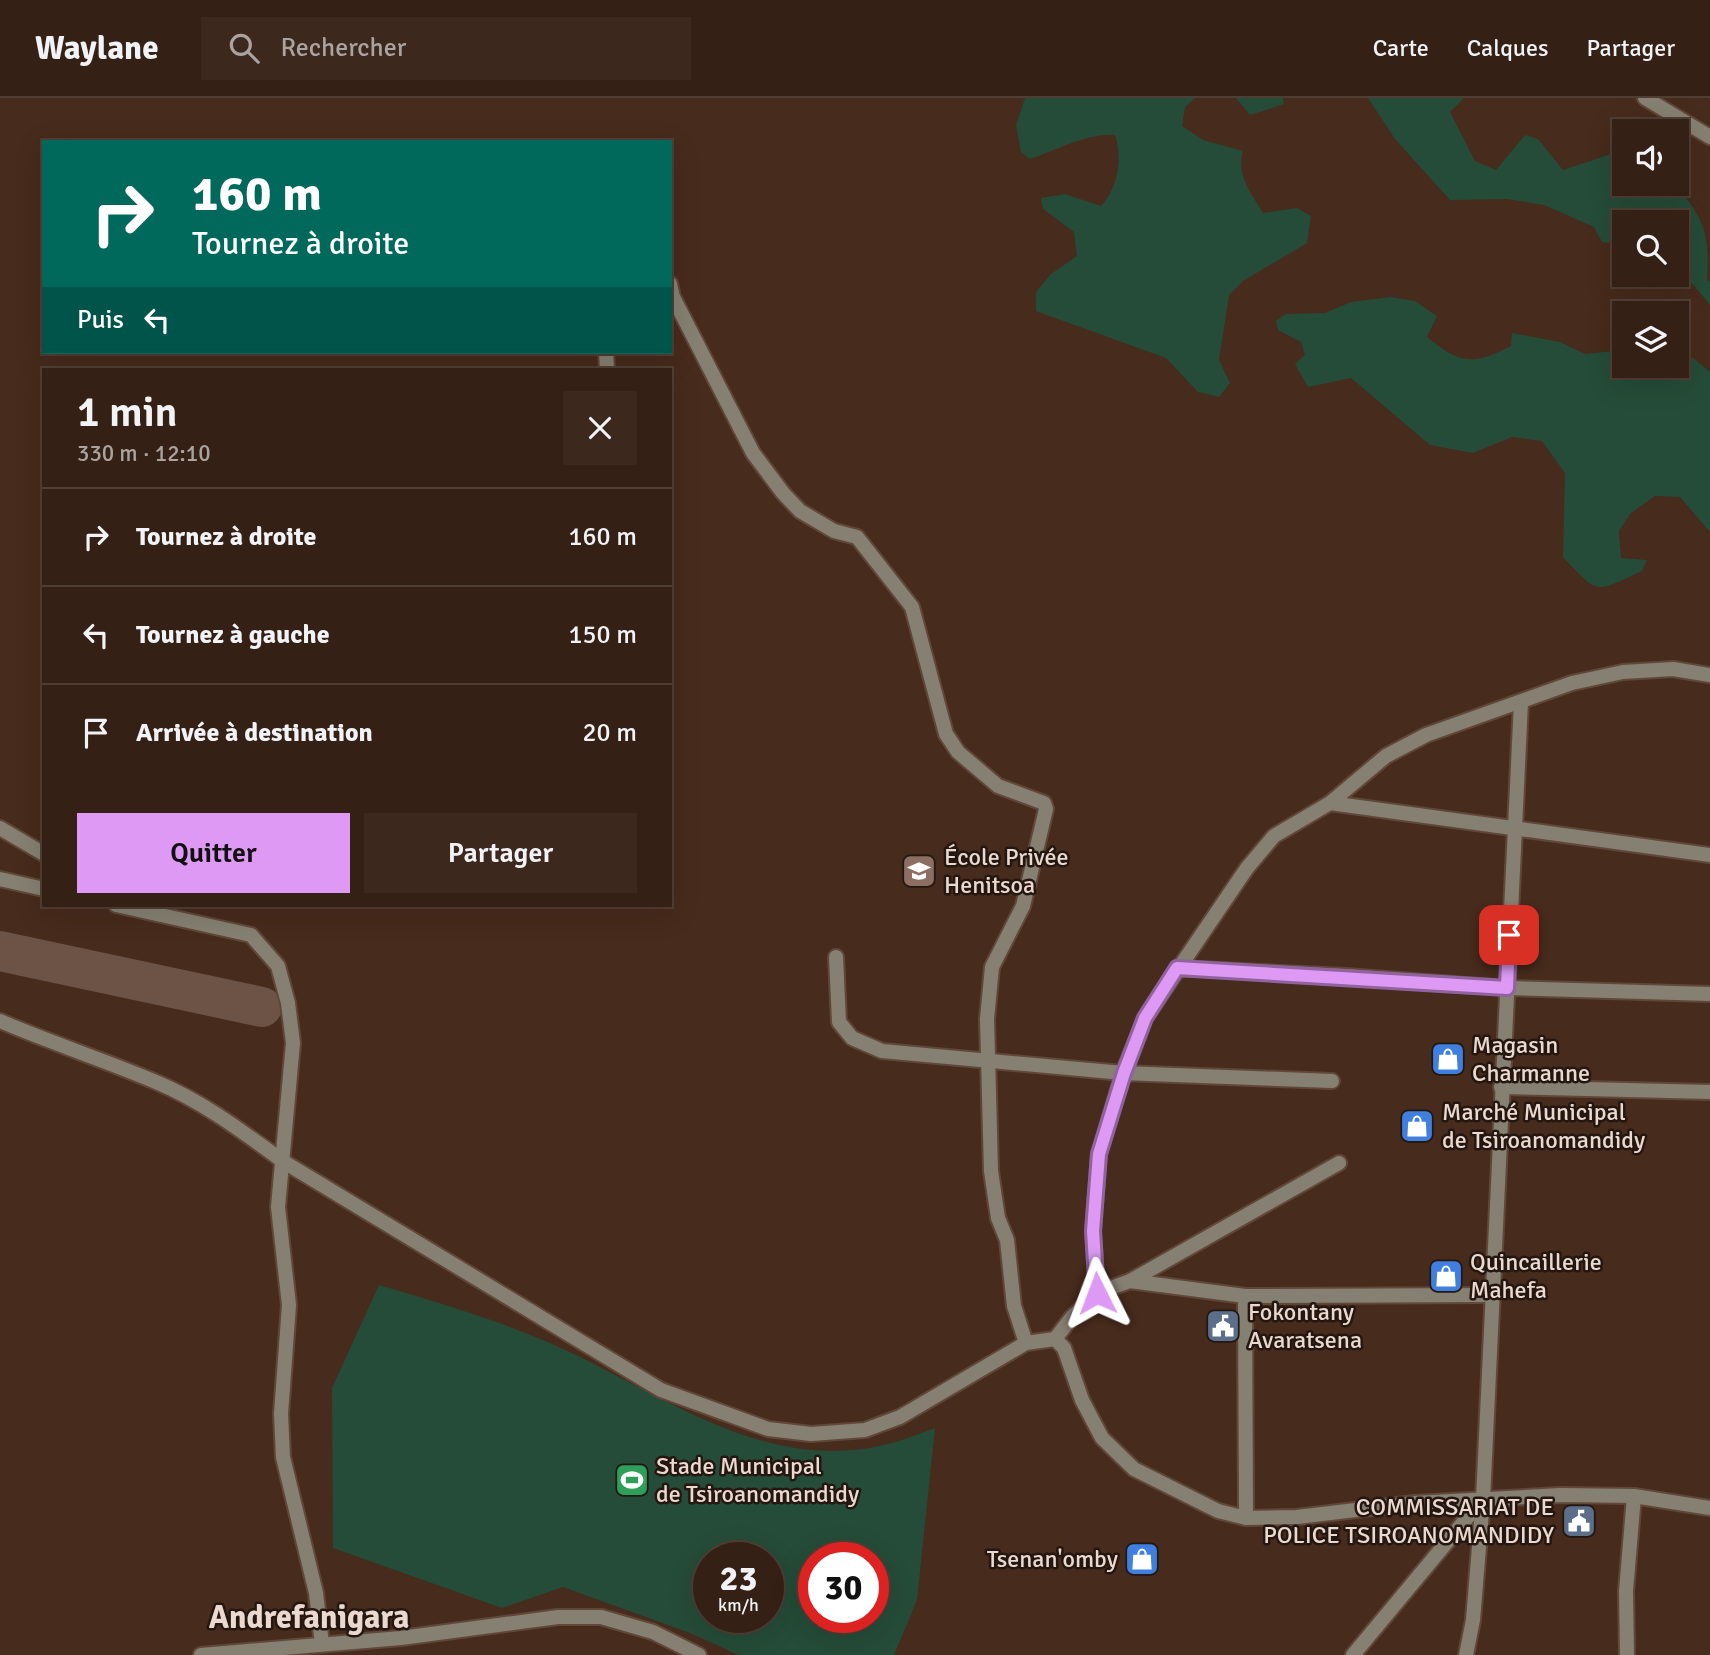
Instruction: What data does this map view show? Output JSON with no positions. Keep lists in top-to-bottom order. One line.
{"districts":["Andrefanigara"],"places":{"school or university":["École Privée Henitsoa"],"shop":["Magasin Charmanne","Marché Municipal de Tsiroanomandidy","Quincaillerie Mahefa","Tsenan'omby"],"public building":["Fokontany Avaratsena","COMMISSARIAT DE POLICE TSIROANOMANDIDY"],"sports":["Stade Municipal de Tsiroanomandidy"]},"page":{"header":"Waylane","search":"Rechercher","nav":["Carte","Calques","Partager"],"turn":["160 m","Tournez à droite"],"then":"Puis","heading":["1 min","330 m · 12:10"],"list":[{"name":"Tournez à droite","value":"160 m"},{"name":"Tournez à gauche","value":"150 m"},{"name":"Arrivée à destination","value":"20 m"}],"buttons":["Quitter","Partager"],"speed":"23 km/h","limit":"30"}}
